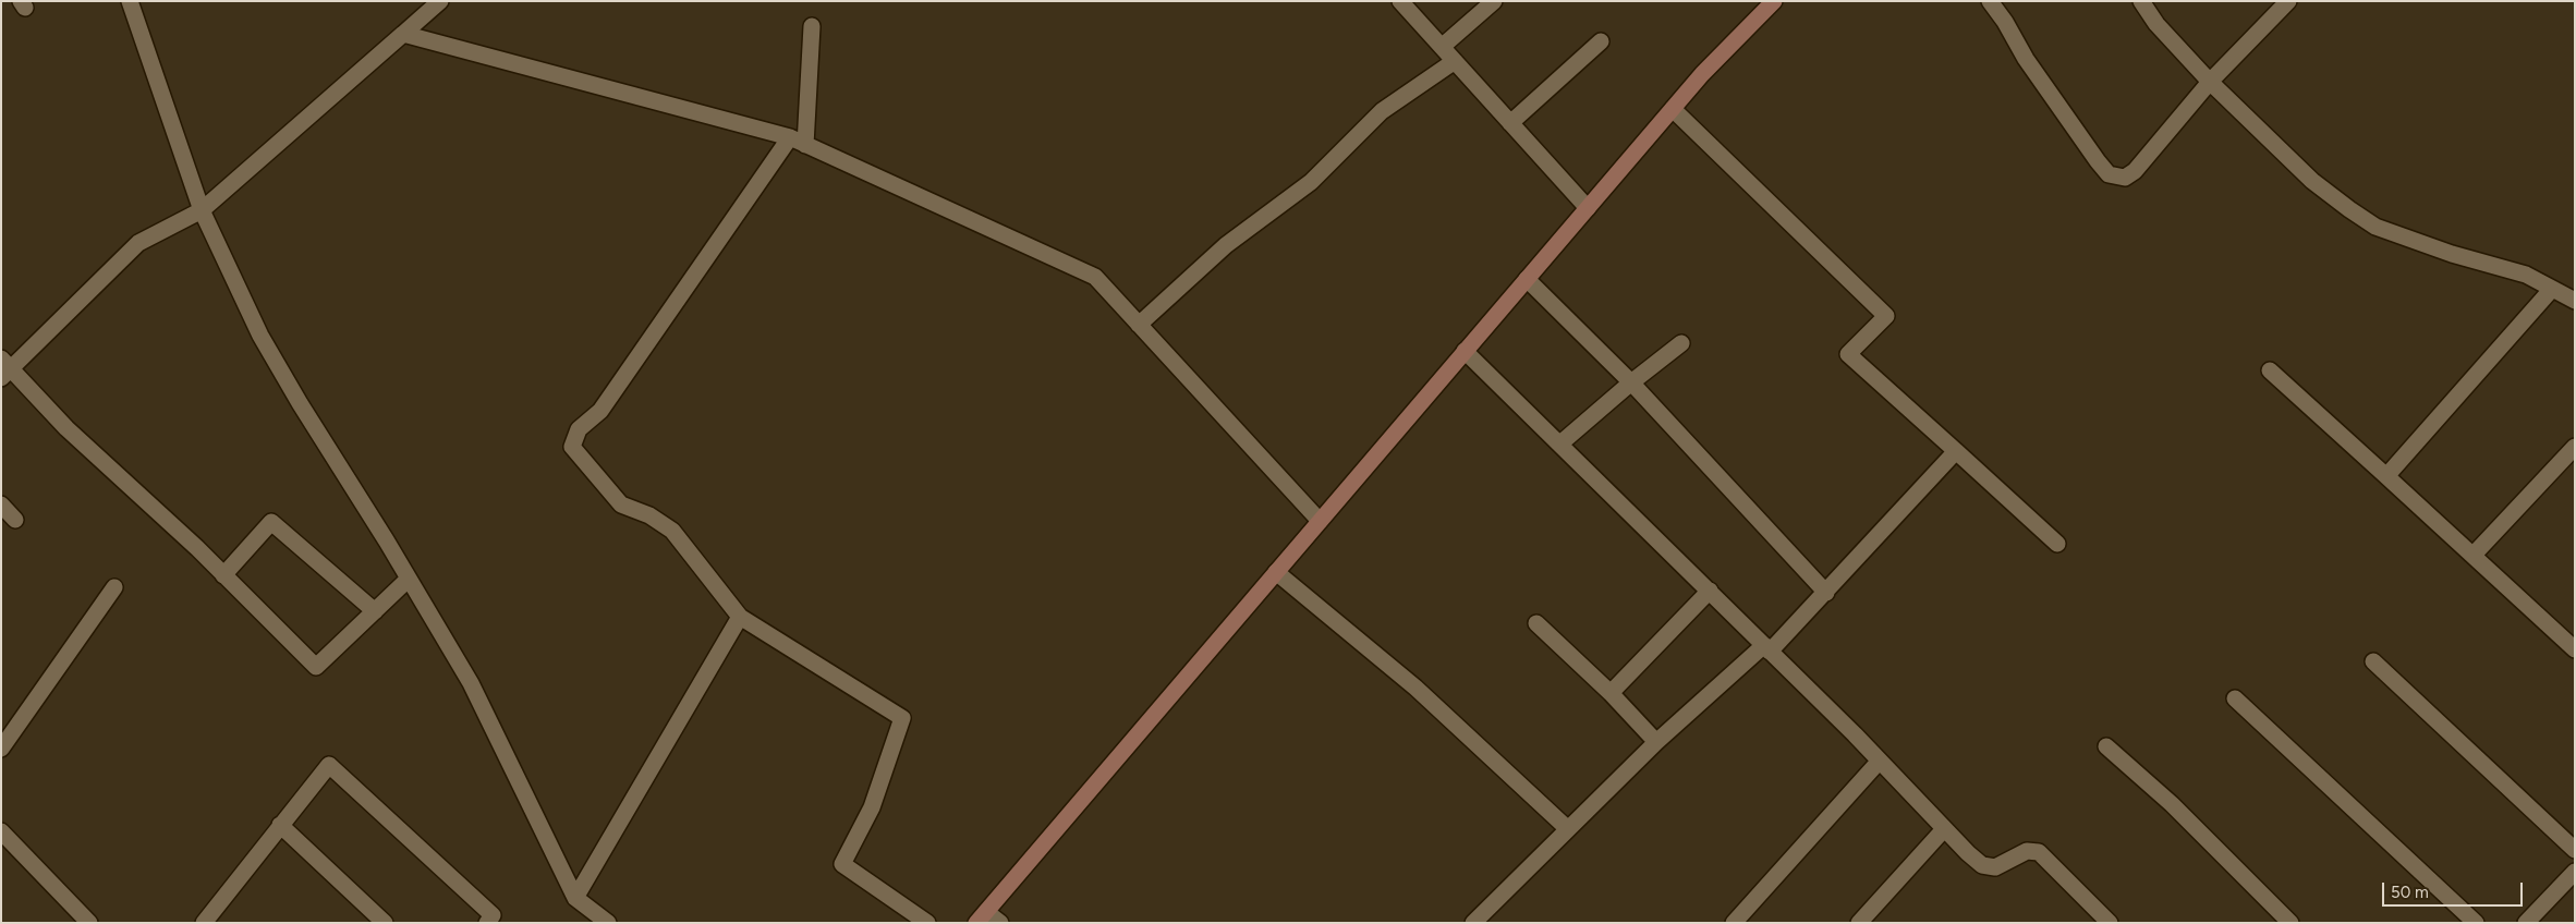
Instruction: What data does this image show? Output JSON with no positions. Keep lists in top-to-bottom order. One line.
{"scale_bar":"50 m"}
